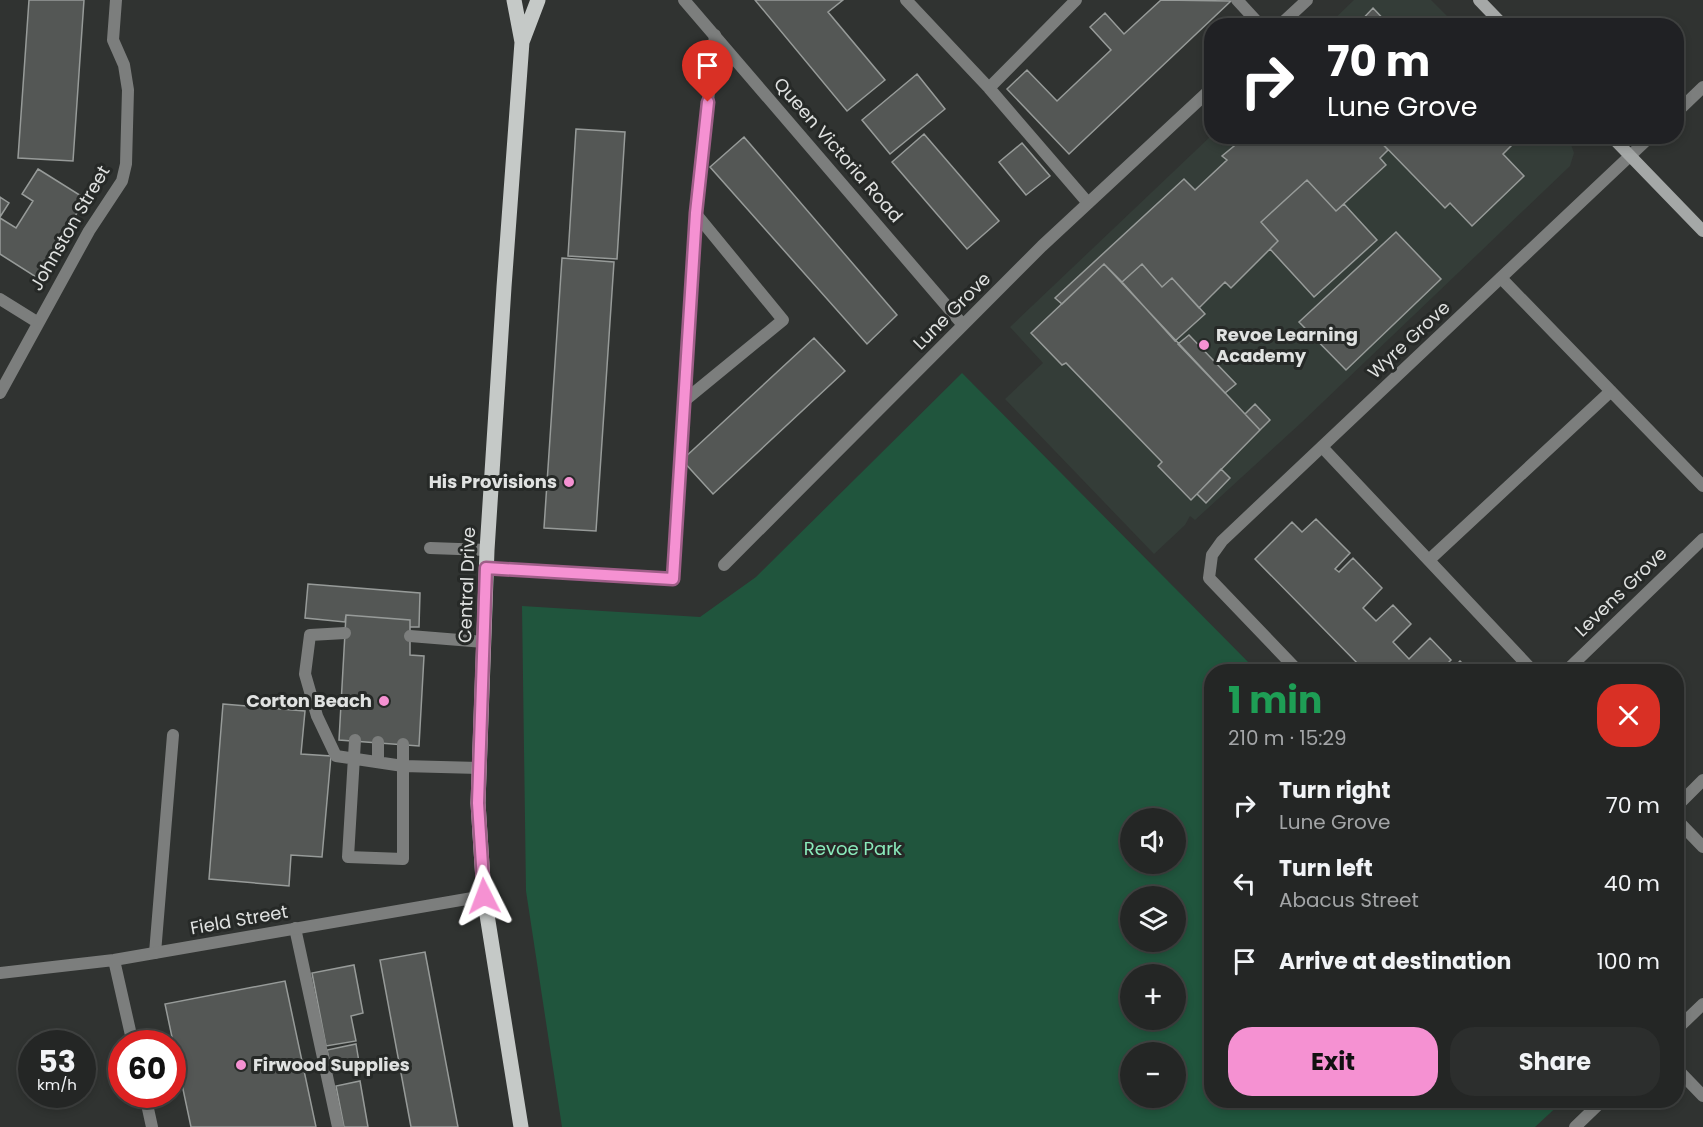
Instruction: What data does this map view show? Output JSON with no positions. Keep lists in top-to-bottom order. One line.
{"streets":{"main road":["Central Drive"],"street":["Queen Victoria Road","Johnston Street","Lune Grove","Wyre Grove","Levens Grove","Field Street"]},"crossings":[["Queen Victoria Road","Lune Grove"],["Central Drive","Field Street"]],"parks":["Revoe Park"],"places":["Revoe Learning Academy","His Provisions","Corton Beach","Firwood Supplies"],"page":{"turn":["70 m","Lune Grove"],"heading":["1 min","210 m · 15:29"],"list":[{"name":"Turn right","note":"Lune Grove","value":"70 m"},{"name":"Turn left","note":"Abacus Street","value":"40 m"},{"name":"Arrive at destination","value":"100 m"}],"map_buttons":["+","−"],"buttons":["Exit","Share"],"speed":"53 km/h","limit":"60"}}
